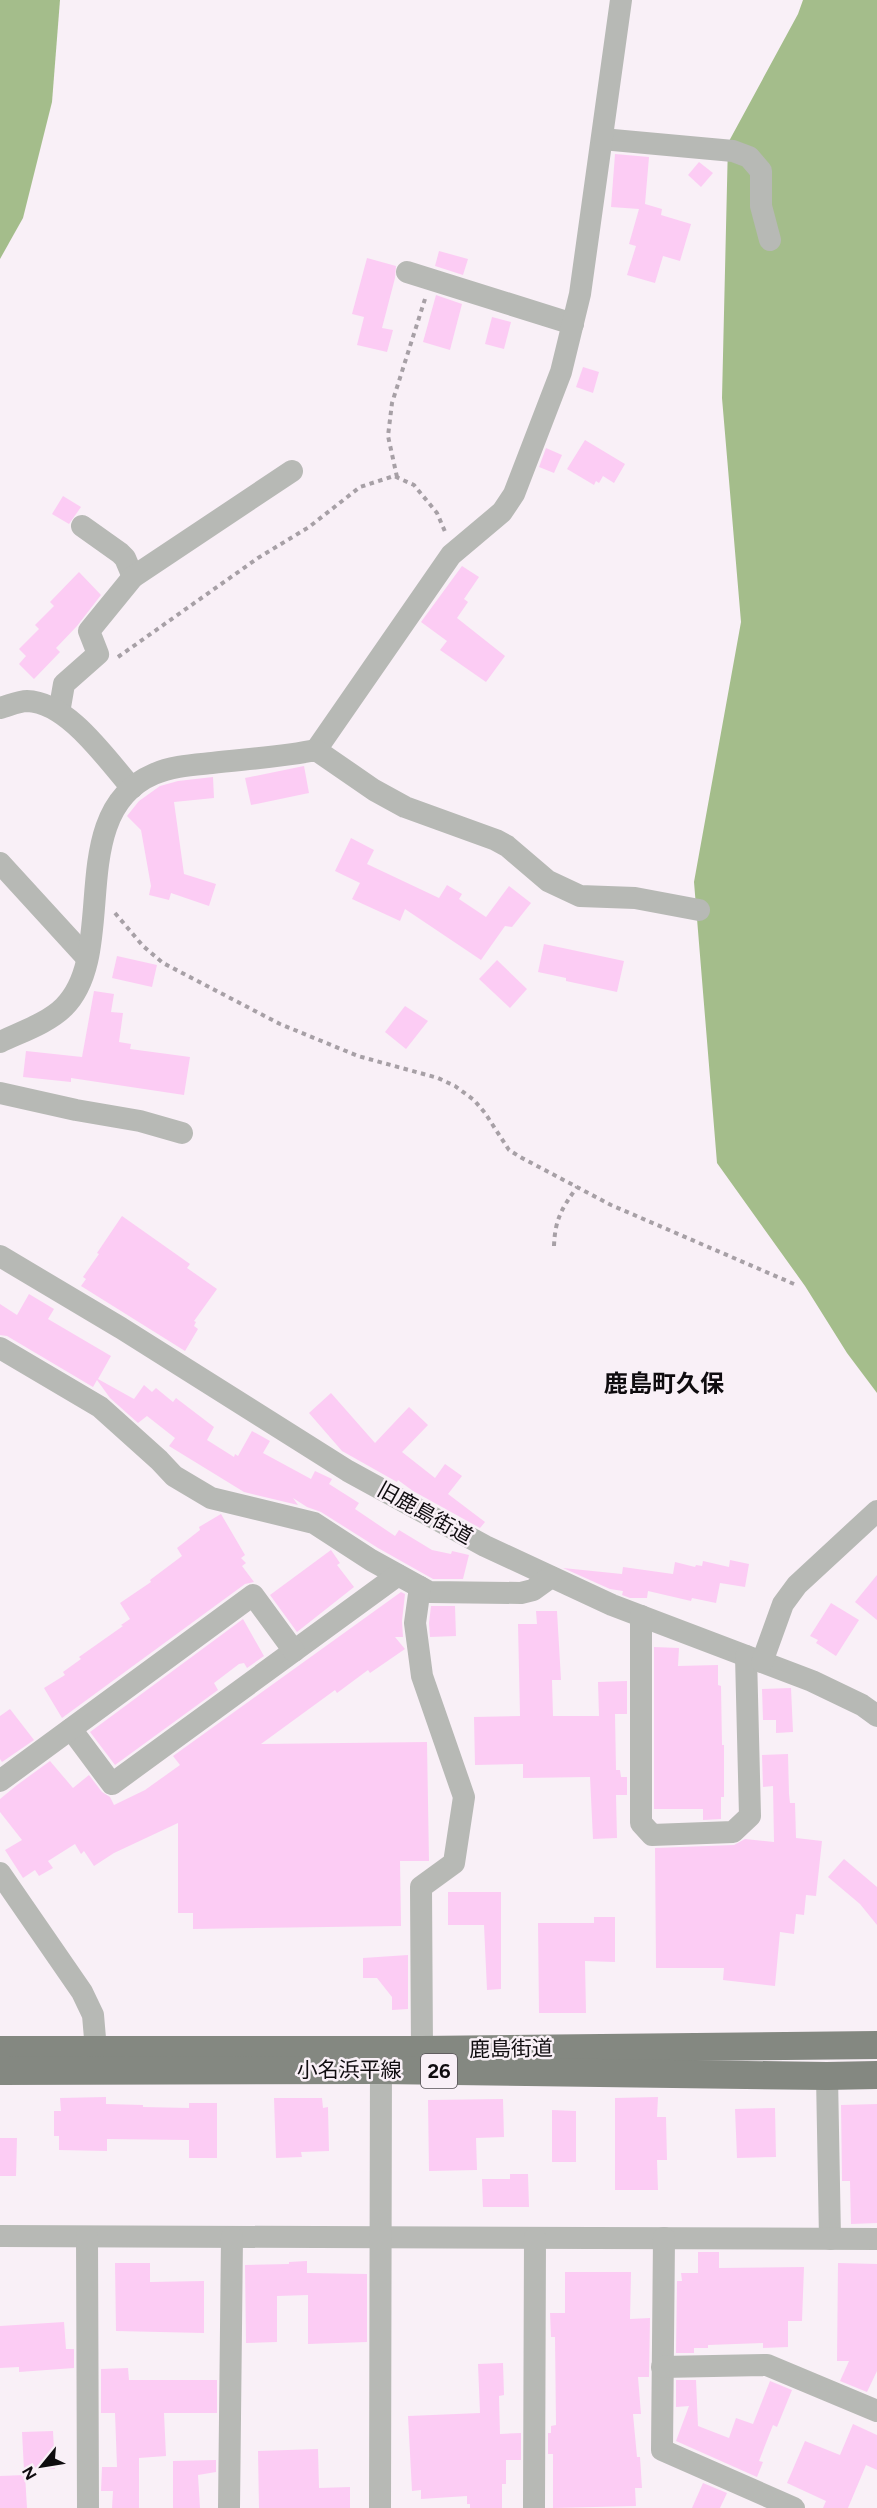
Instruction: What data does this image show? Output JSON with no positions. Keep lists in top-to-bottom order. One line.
{"streets":{"main road":["鹿島街道","小名浜平線","26"],"street":["旧鹿島街道"]},"crossings":[["鹿島街道","小名浜平線"]],"districts":["鹿島町久保"],"north":"bottom left"}
